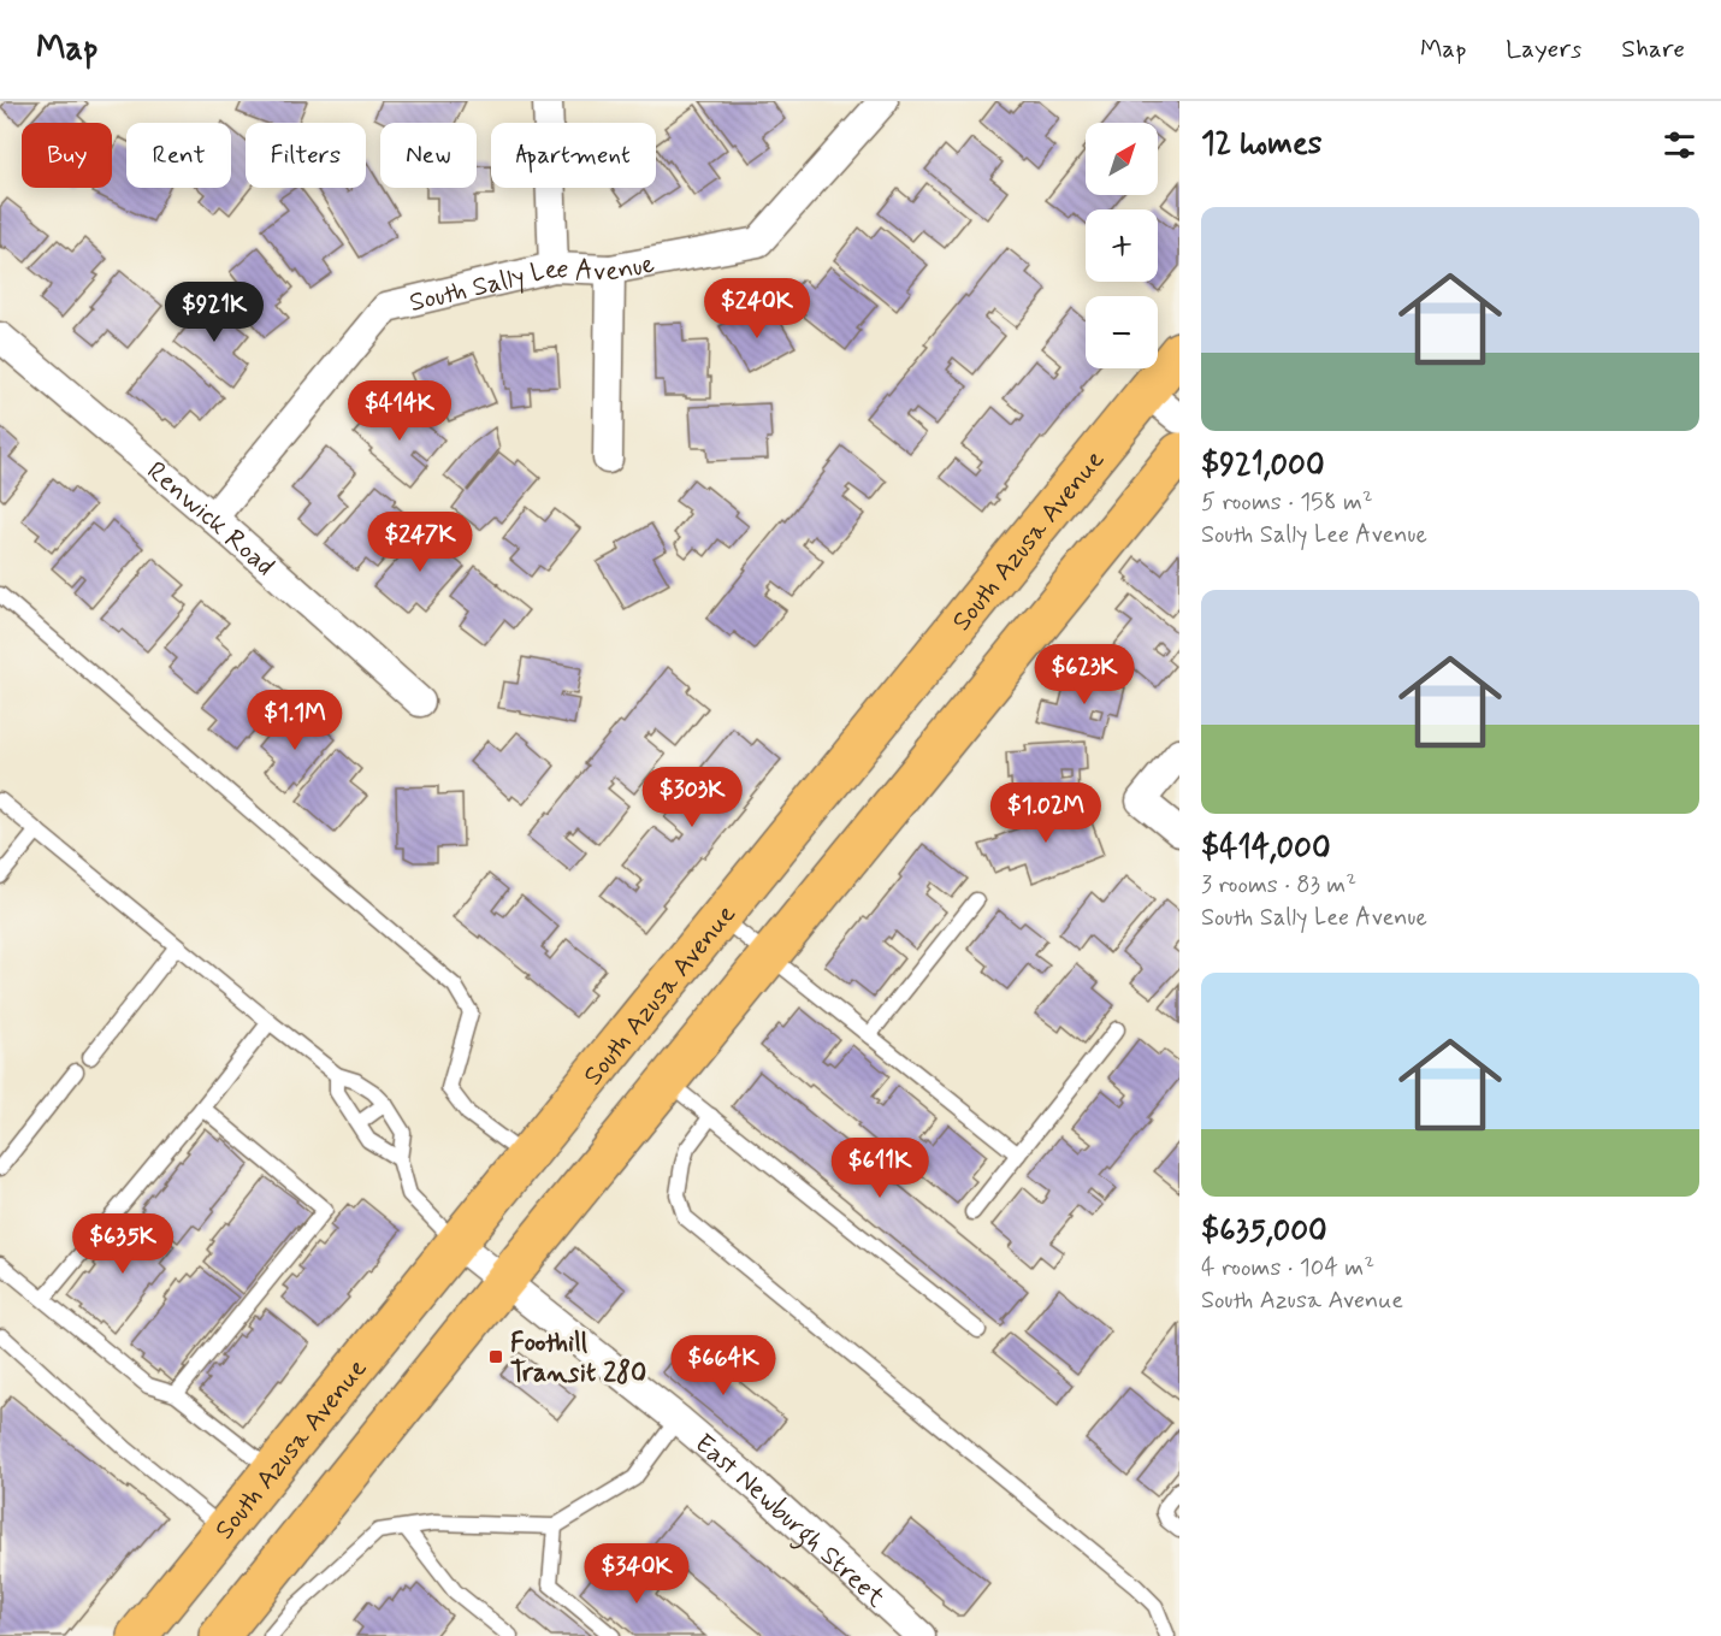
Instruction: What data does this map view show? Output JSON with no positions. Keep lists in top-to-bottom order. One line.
{"streets":{"main road":["South Azusa Avenue"],"street":["South Sally Lee Avenue","Renwick Road","East Newburgh Street"]},"crossings":[["South Sally Lee Avenue","Renwick Road"],["South Azusa Avenue","East Newburgh Street"]],"places":{"transit":["Foothill Transit 280"]},"north":"top right","page":{"header":"Map","nav":["Map","Layers","Share"],"heading":"12 homes","map_buttons":["+","−"],"chip":["Buy","Rent","Filters","New","Apartment"],"list":[{"name":"$921,000","note":"5 rooms · 158 m² · South Sally Lee Avenue"},{"name":"$414,000","note":"3 rooms · 83 m² · South Sally Lee Avenue"},{"name":"$635,000","note":"4 rooms · 104 m² · South Azusa Avenue"}],"price":["$240K","$921K","$414K","$247K","$623K","$1.1M","$303K","$1.02M","$611K","$635K","$664K","$340K"]}}
